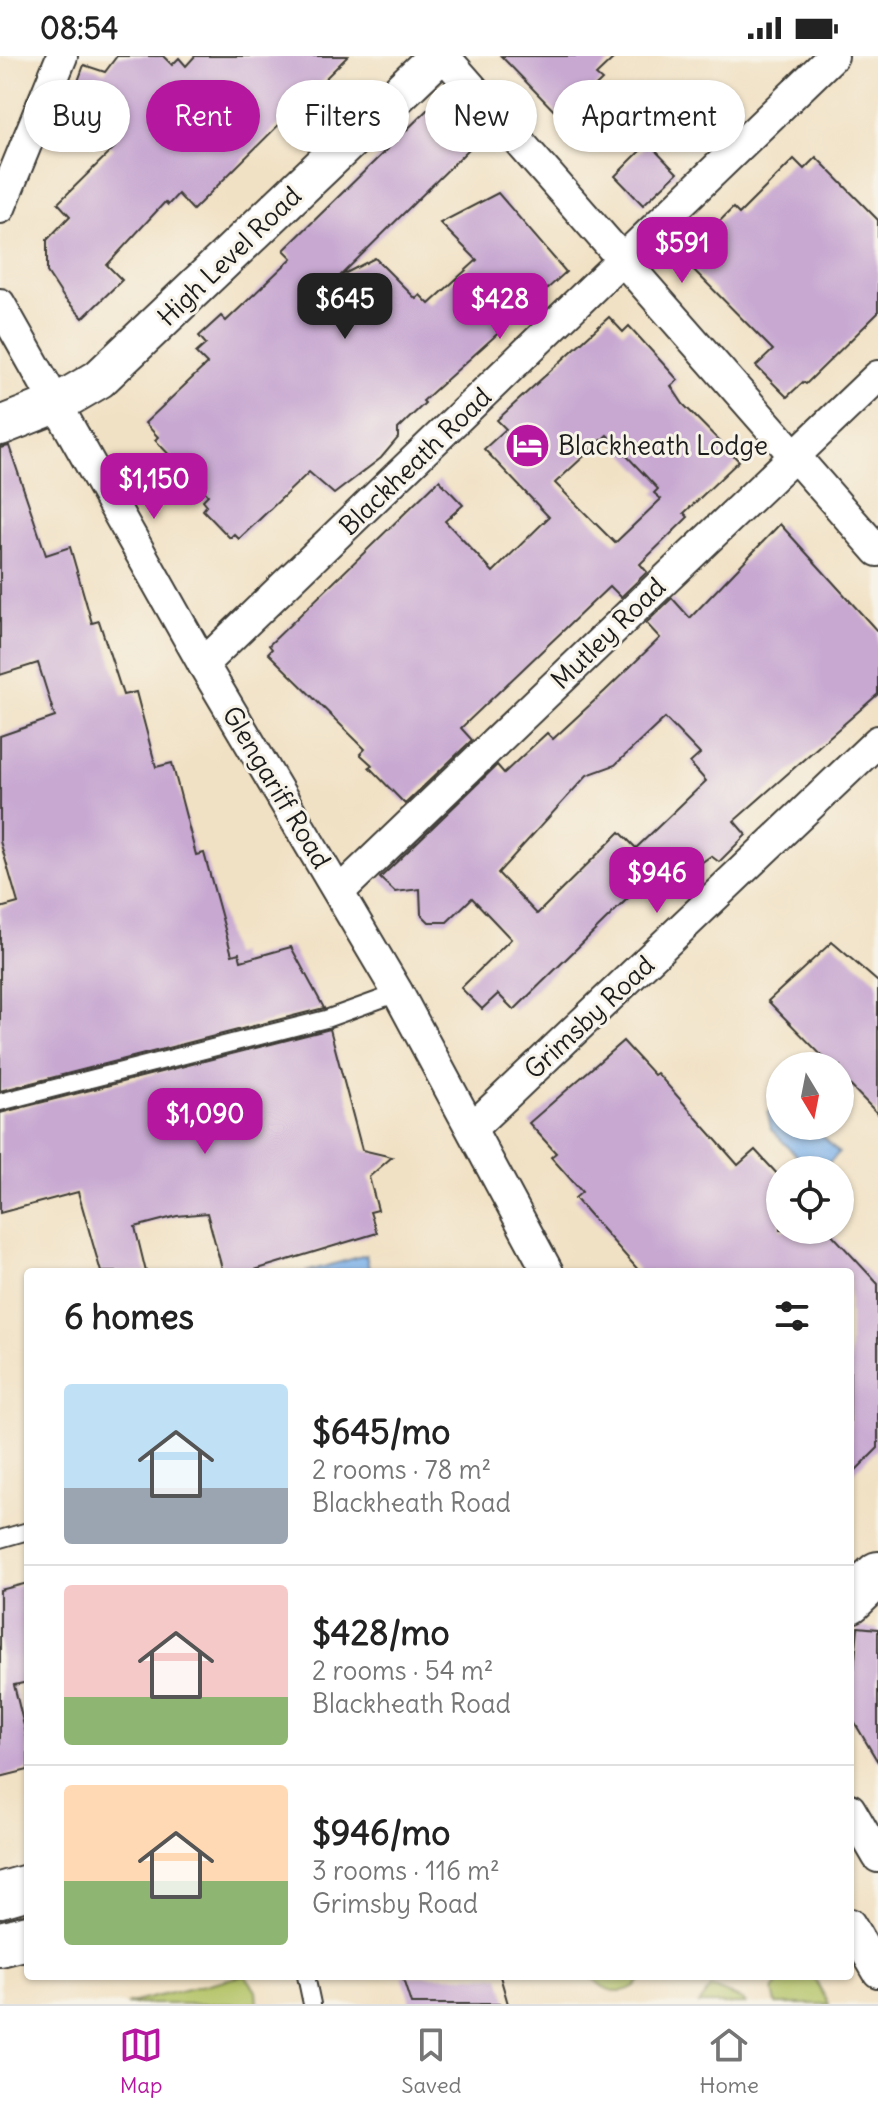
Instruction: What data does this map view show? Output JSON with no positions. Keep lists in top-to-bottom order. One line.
{"streets":{"street":["High Level Road","Blackheath Road","Mutley Road","Glengariff Road","Grimsby Road"]},"crossings":[["High Level Road","Glengariff Road"],["Blackheath Road","Glengariff Road"],["Mutley Road","Glengariff Road"],["Glengariff Road","Grimsby Road"]],"places":{"hotel":["Blackheath Lodge"]},"north":"bottom","page":{"status":"08:54","chip":["Buy","Rent","Filters","New","Apartment"],"price":["$591","$645","$428","$1,150","$946","$1,090"],"heading":"6 homes","list":[{"name":"$645/mo","note":"2 rooms · 78 m² · Blackheath Road"},{"name":"$428/mo","note":"2 rooms · 54 m² · Blackheath Road"},{"name":"$946/mo","note":"3 rooms · 116 m² · Grimsby Road"}],"tabs":["Map","Saved","Home"]}}
